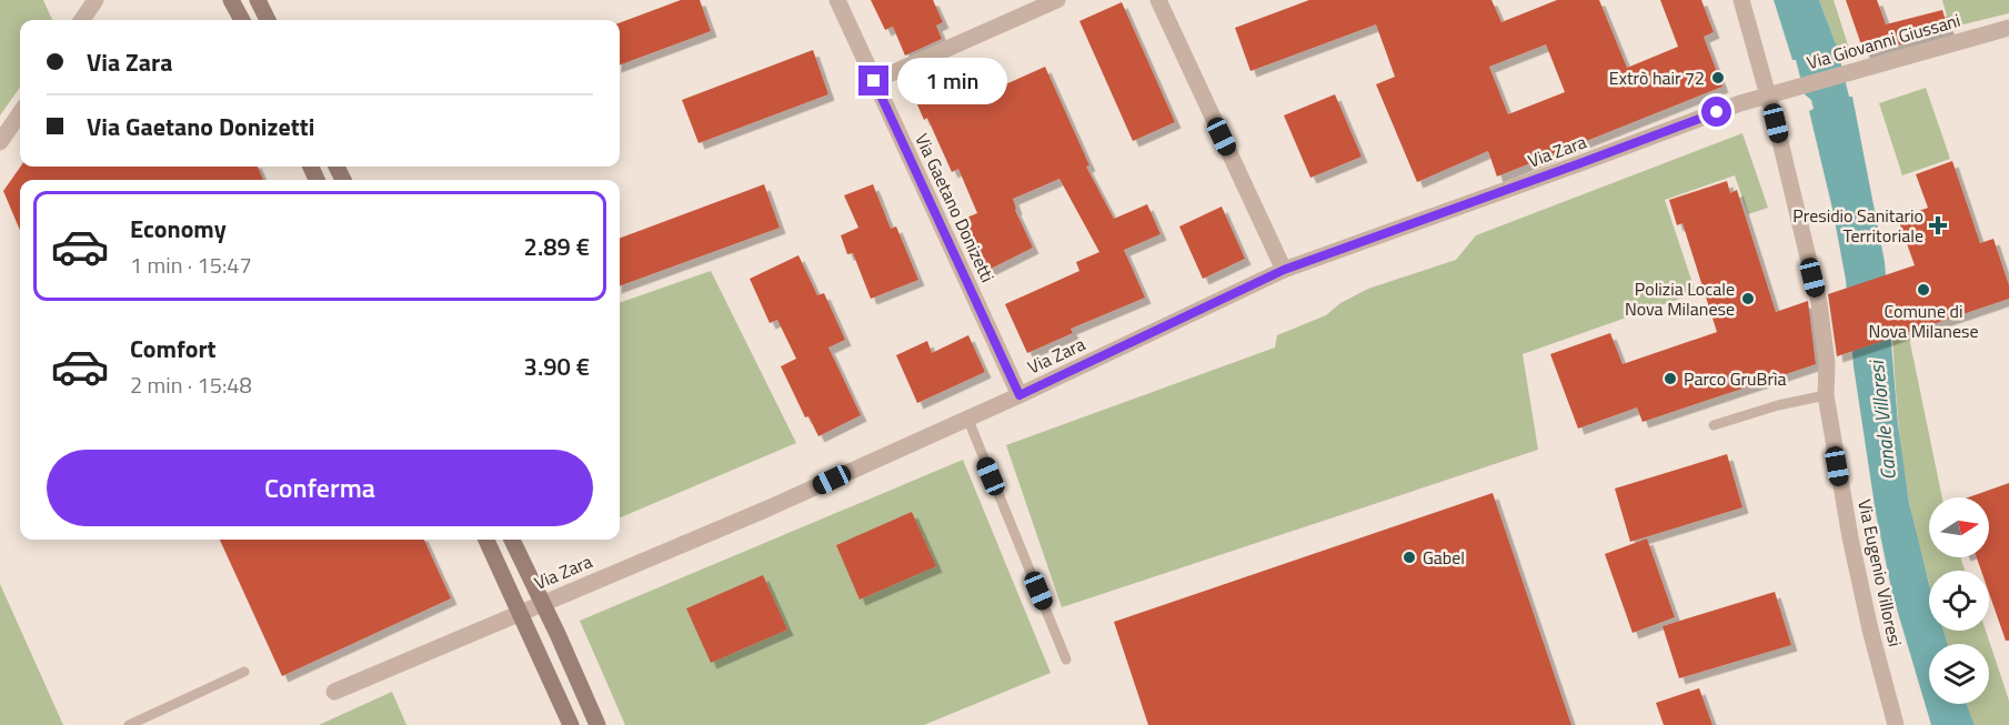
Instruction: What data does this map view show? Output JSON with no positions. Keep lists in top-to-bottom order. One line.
{"streets":{"street":["Via Giovanni Giussani","Via Zara","Via Gaetano Donizetti","Via Eugenio Villoresi"]},"crossings":[["Via Giovanni Giussani","Via Zara"],["Via Giovanni Giussani","Via Eugenio Villoresi"],["Via Zara","Via Gaetano Donizetti"],["Via Zara","Via Eugenio Villoresi"]],"water":["Canale Villoresi"],"places":{"other":["Extrò hair 72","Comune di Nova Milanese","Polizia Locale Nova Milanese","Parco GruBrìa","Gabel"],"health":["Presidio Sanitario Territoriale"]},"north":"right","page":{"banner":["Via Zara","Via Gaetano Donizetti"],"bubble":"1 min","list":[{"name":"Economy","note":"1 min · 15:47","value":"2.89 €"},{"name":"Comfort","note":"2 min · 15:48","value":"3.90 €"}],"buttons":"Conferma"}}
